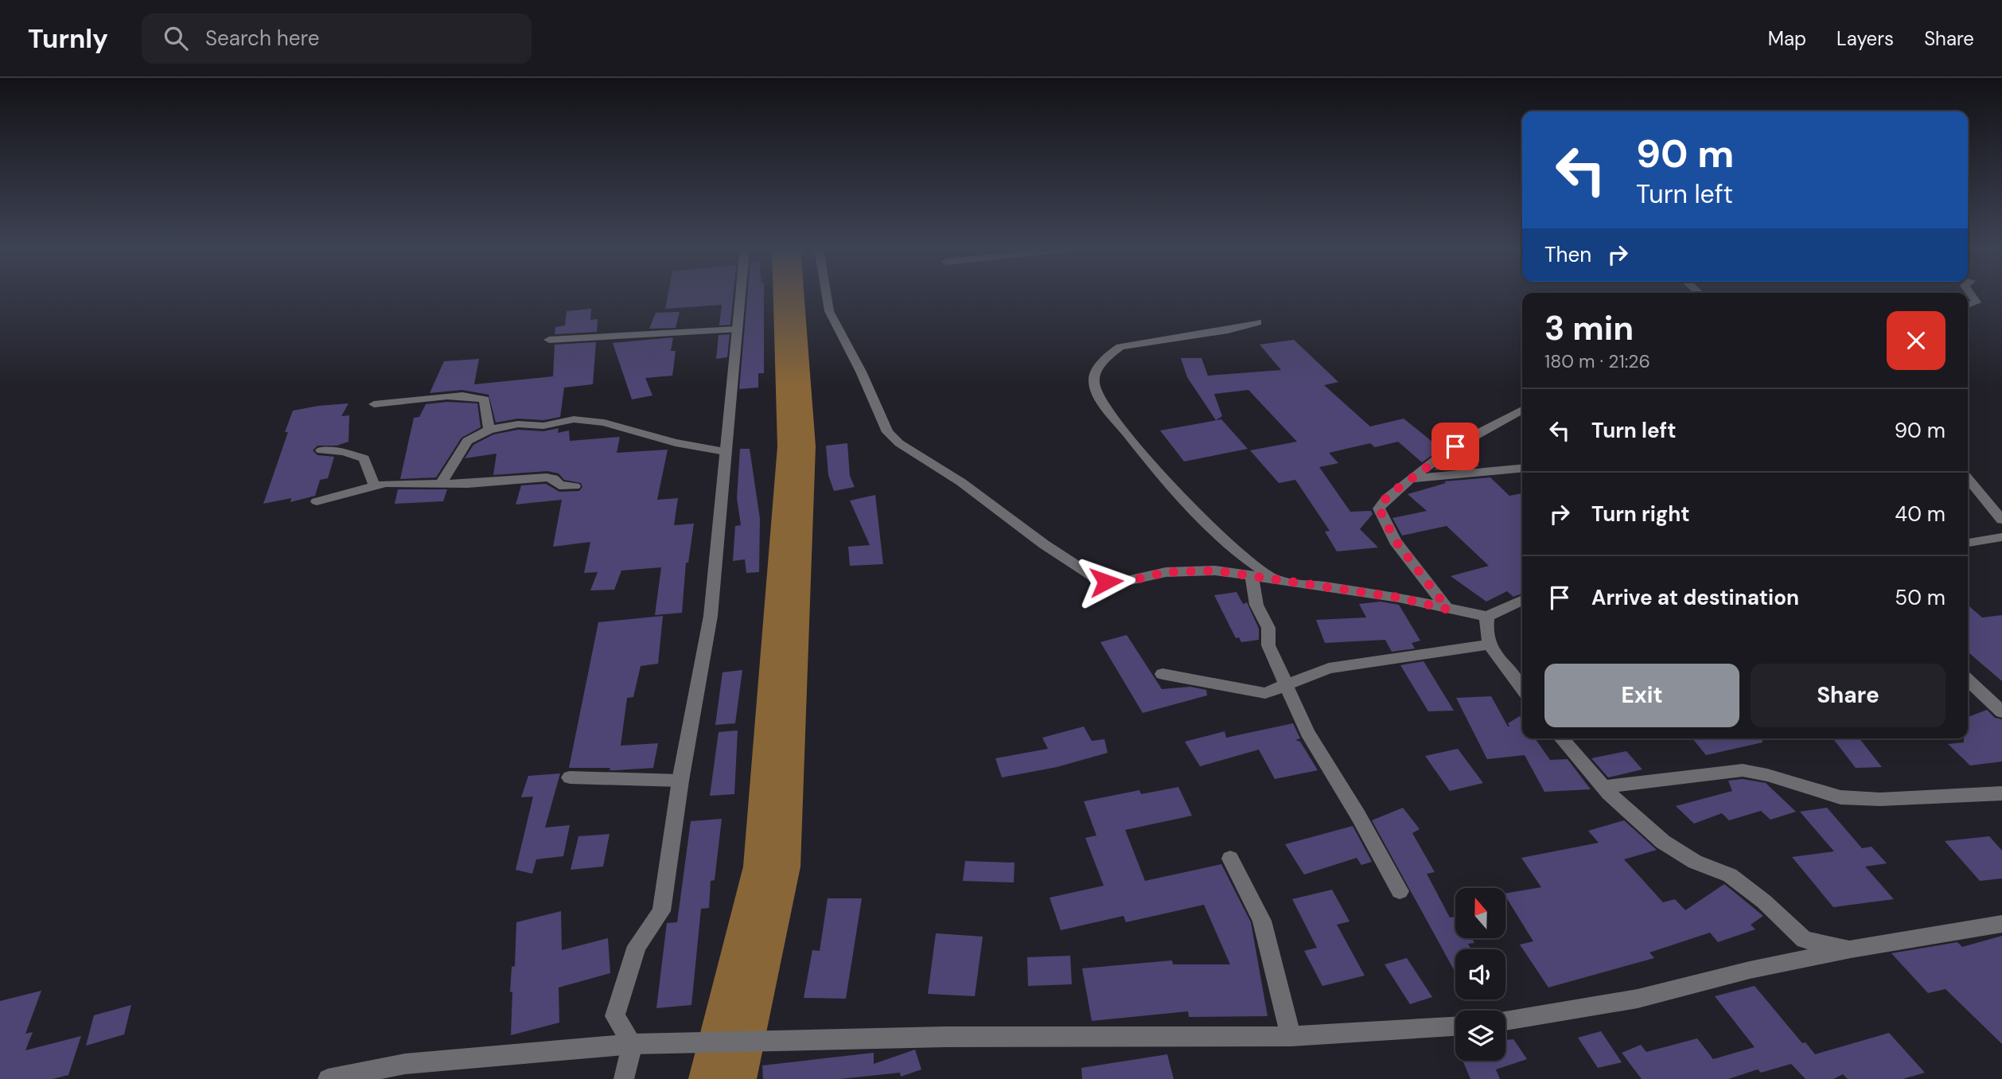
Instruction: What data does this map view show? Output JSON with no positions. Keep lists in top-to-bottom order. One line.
{"north":"top","page":{"header":"Turnly","search":"Search here","nav":["Map","Layers","Share"],"turn":["90 m","Turn left"],"then":"Then","heading":["3 min","180 m · 21:26"],"list":[{"name":"Turn left","value":"90 m"},{"name":"Turn right","value":"40 m"},{"name":"Arrive at destination","value":"50 m"}],"buttons":["Exit","Share"]}}
